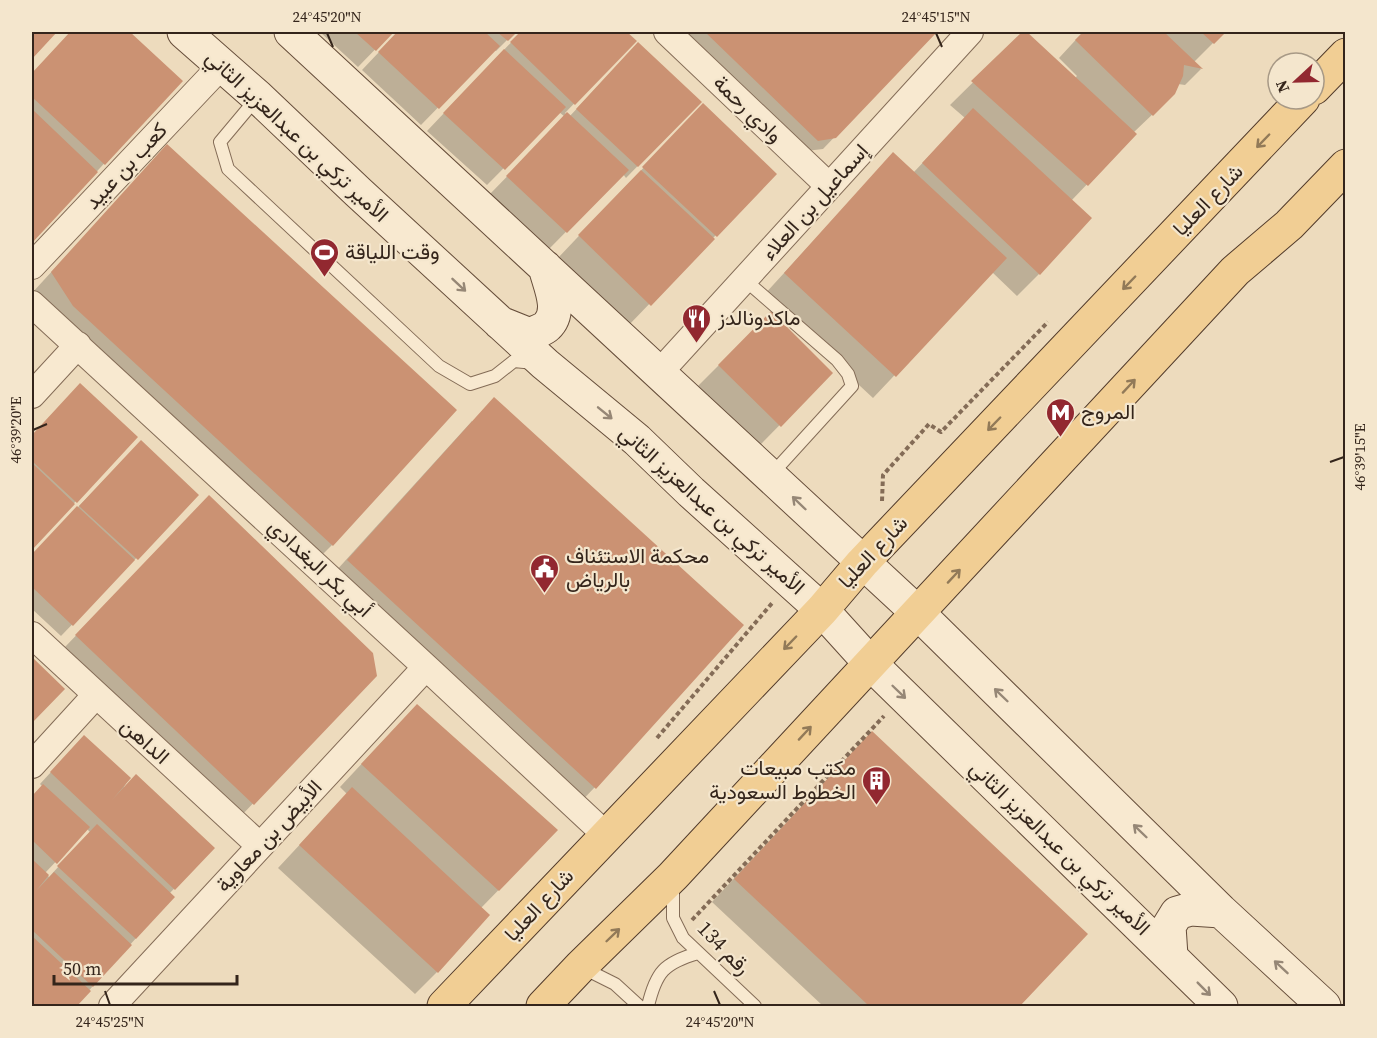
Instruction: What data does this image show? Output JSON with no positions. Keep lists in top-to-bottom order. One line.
{"streets":{"main road":["شارع العليا"],"street":["وادي رحمة","الأمير تركي بن عبدالعزيز الثاني","كعب بن عبيد","إسماعيل بن العلاء","أبي بكر البغدادي","الداهن","الأبيض بن معاوية"],"lane":["رقم 134"]},"crossings":[["وادي رحمة","إسماعيل بن العلاء"],["الأمير تركي بن عبدالعزيز الثاني","كعب بن عبيد"],["الأمير تركي بن عبدالعزيز الثاني","شارع العليا"],["شارع العليا","أبي بكر البغدادي"],["أبي بكر البغدادي","الأبيض بن معاوية"],["الداهن","الأبيض بن معاوية"]],"places":{"sports":["وقت اللياقة"],"restaurant":["ماكدونالدز"],"metro station":["المروج"],"public building":["محكمة الاستئناف بالرياض"],"building":["مكتب مبيعات الخطوط السعودية"]},"scale_bar":"50 m","north":"left","coordinates":["24°45'20\"N","24°45'15\"N","46°39'20\"E","46°39'15\"E","24°45'25\"N"]}
